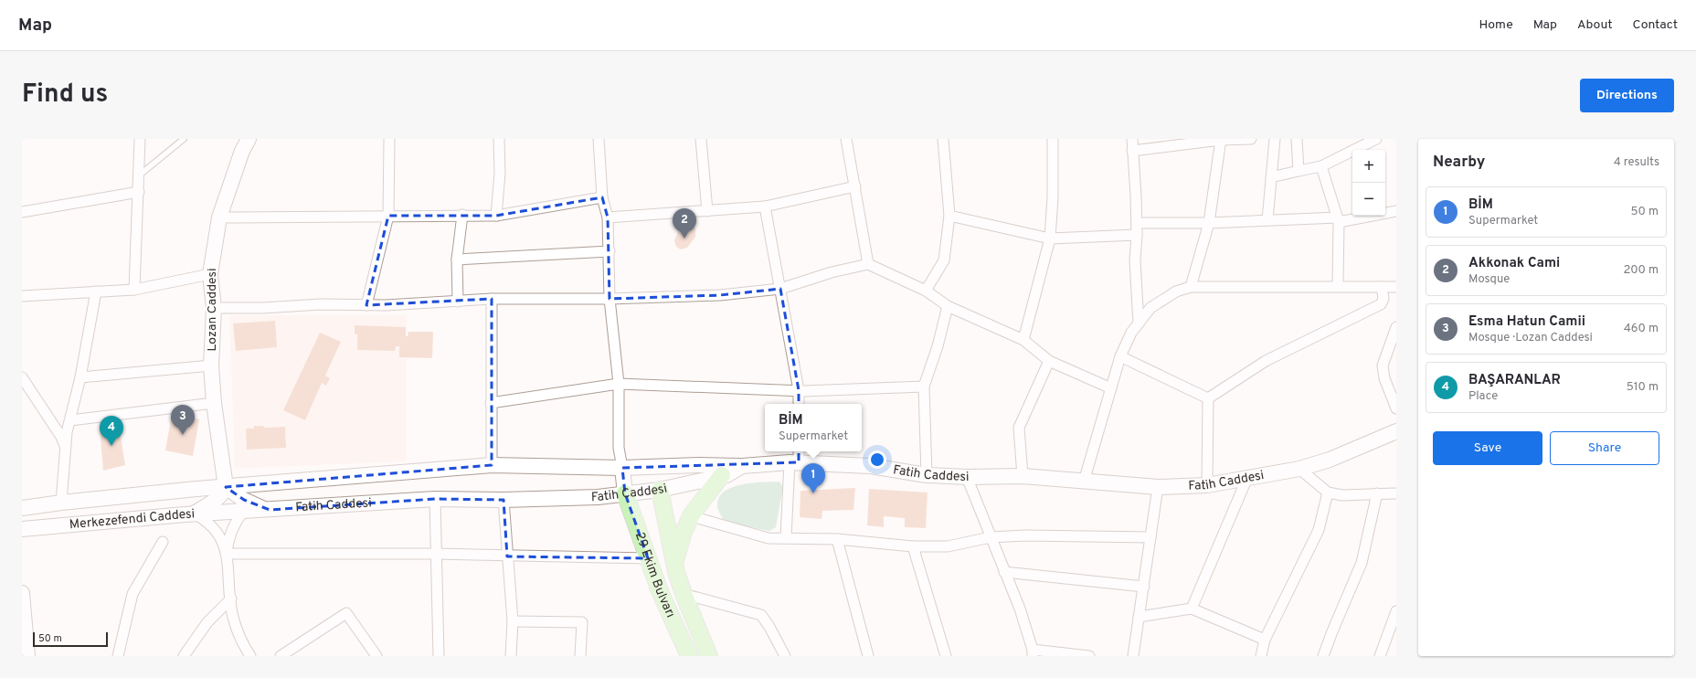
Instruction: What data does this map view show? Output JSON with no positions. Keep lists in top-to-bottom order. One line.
{"streets":{"main road":["Lozan Caddesi","Fatih Caddesi","Merkezefendi Caddesi","29 Ekim Bulvarı"]},"crossings":[["Lozan Caddesi","Fatih Caddesi"],["Lozan Caddesi","Merkezefendi Caddesi"],["Fatih Caddesi","Merkezefendi Caddesi"],["Fatih Caddesi","29 Ekim Bulvarı"]],"scale_bar":"50 m","page":{"header":"Map","nav":["Home","Map","About","Contact"],"title":"Find us","buttons":["Directions",["Save","Share"]],"heading":["Nearby","4 results"],"map_buttons":["+","−"],"list":[{"mark":"1","name":"BİM","note":"Supermarket","value":"50 m"},{"mark":"2","name":"Akkonak Cami","note":"Mosque","value":"200 m"},{"mark":"3","name":"Esma Hatun Camii","note":"Mosque · Lozan Caddesi","value":"460 m"},{"mark":"4","name":"BAŞARANLAR","note":"Place","value":"510 m"}],"pins":["2","3","4","1"],"popup":["BİM","Supermarket"],"scale":"50 m"}}
